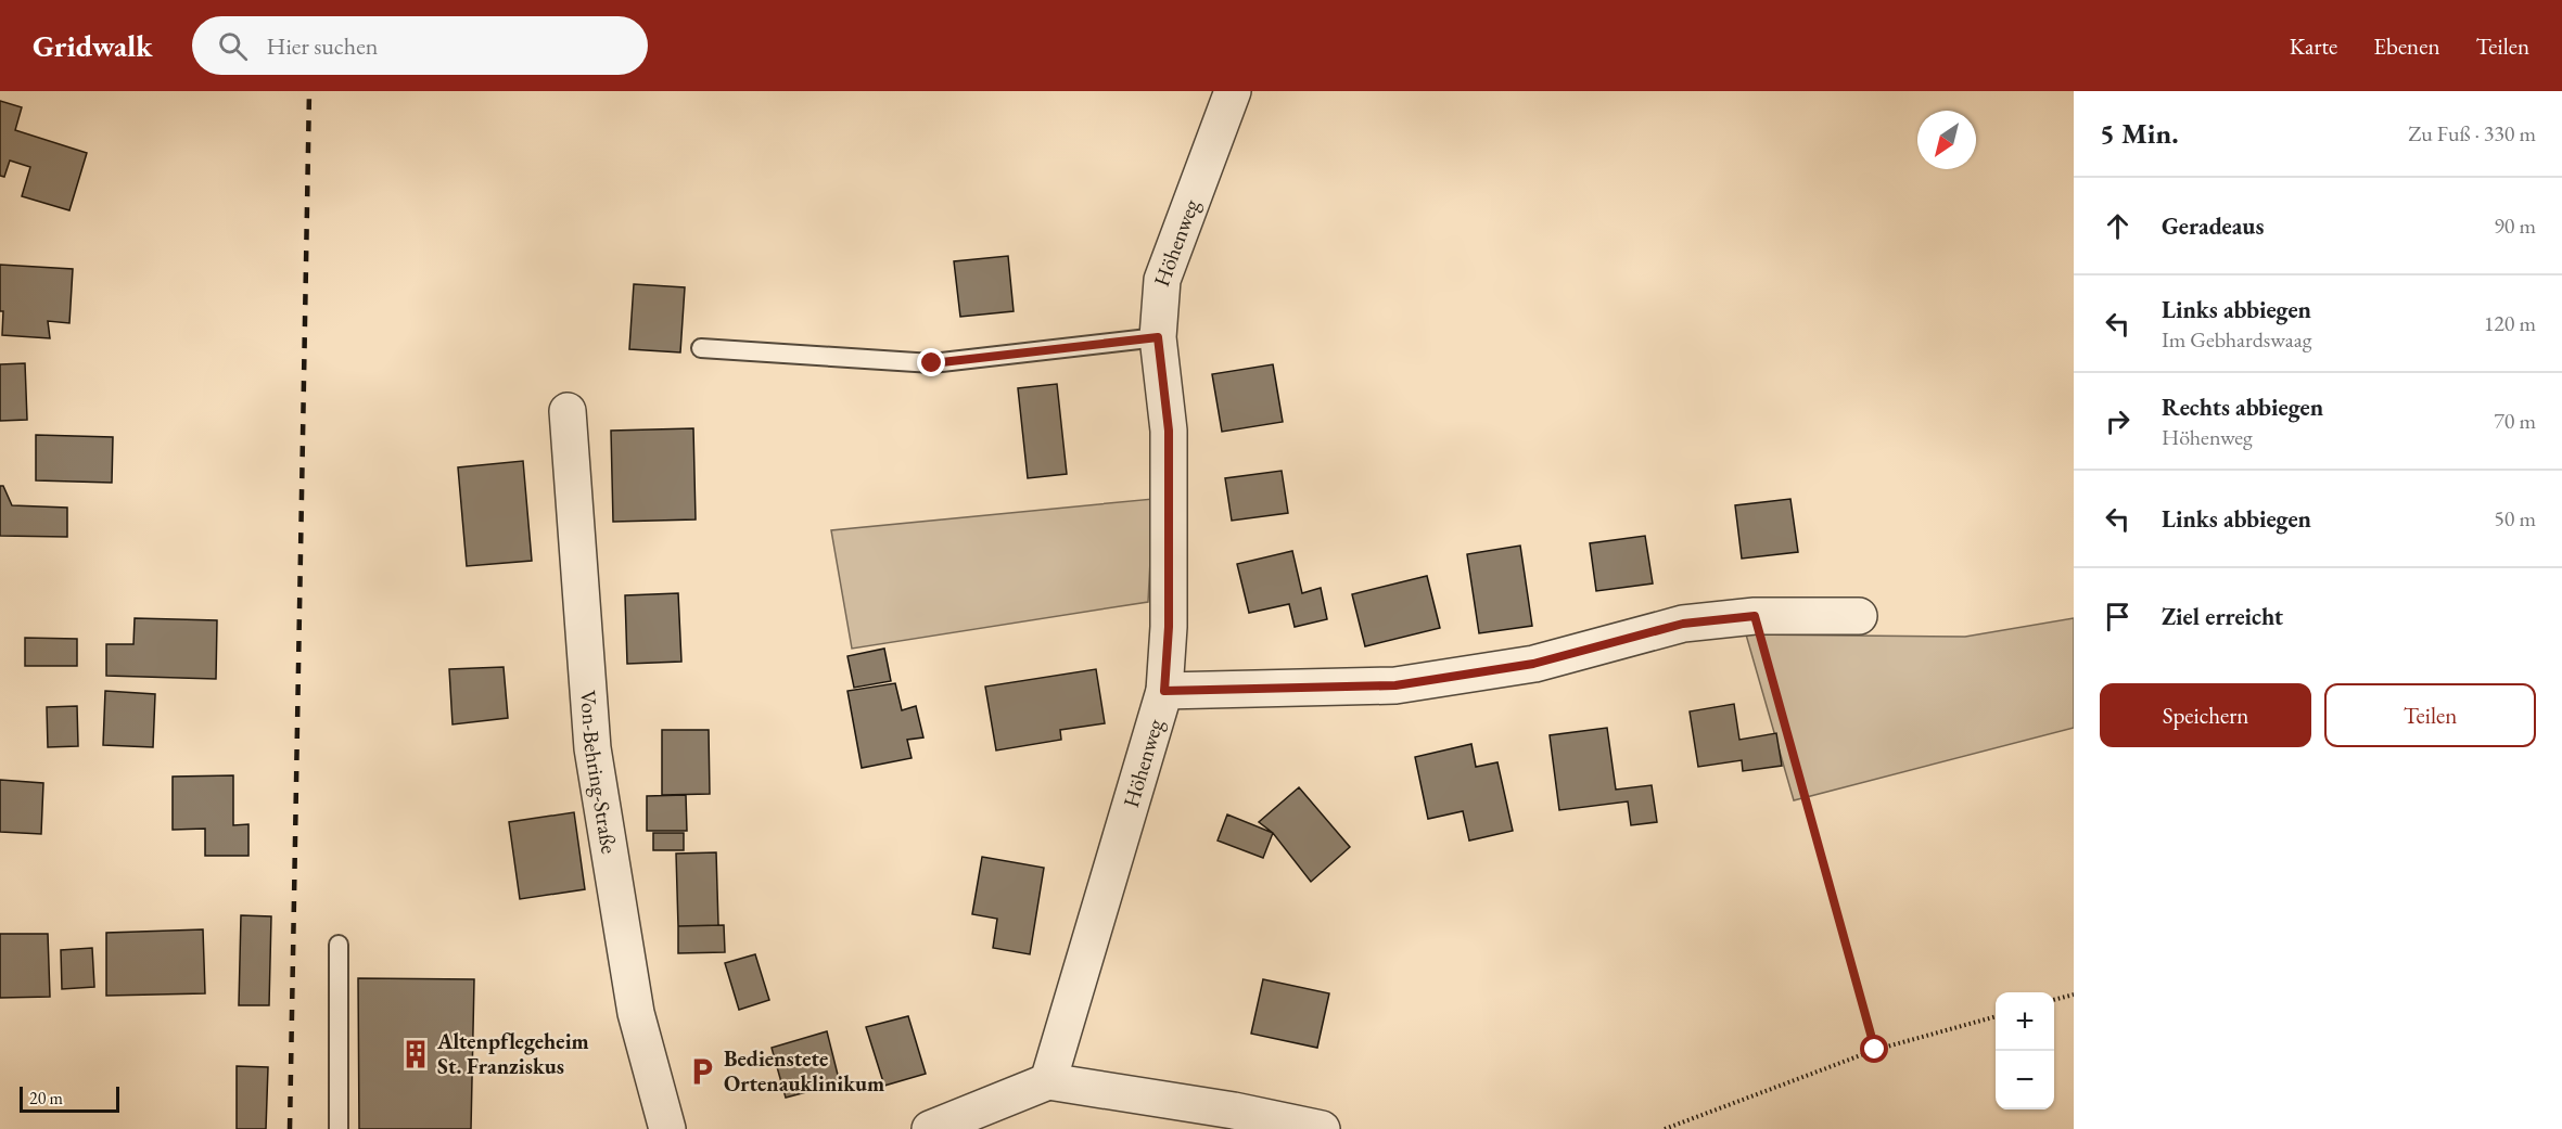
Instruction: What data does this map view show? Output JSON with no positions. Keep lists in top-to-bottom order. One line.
{"streets":{"street":["Höhenweg","Von-Behring-Straße"]},"places":{"building":["Altenpflegeheim St. Franziskus"],"parking":["Bedienstete Ortenauklinikum"]},"scale_bar":"20 m","north":"bottom left","page":{"header":"Gridwalk","search":"Hier suchen","nav":["Karte","Ebenen","Teilen"],"heading":["5 Min.","Zu Fuß · 330 m"],"list":[["Geradeaus","90 m"],["Links abbiegen","Im Gebhardswaag","120 m"],["Rechts abbiegen","Höhenweg","70 m"],["Links abbiegen","50 m"],"Ziel erreicht"],"buttons":["Speichern","Teilen"],"map_buttons":["+","−"],"scale":"20 m"}}
